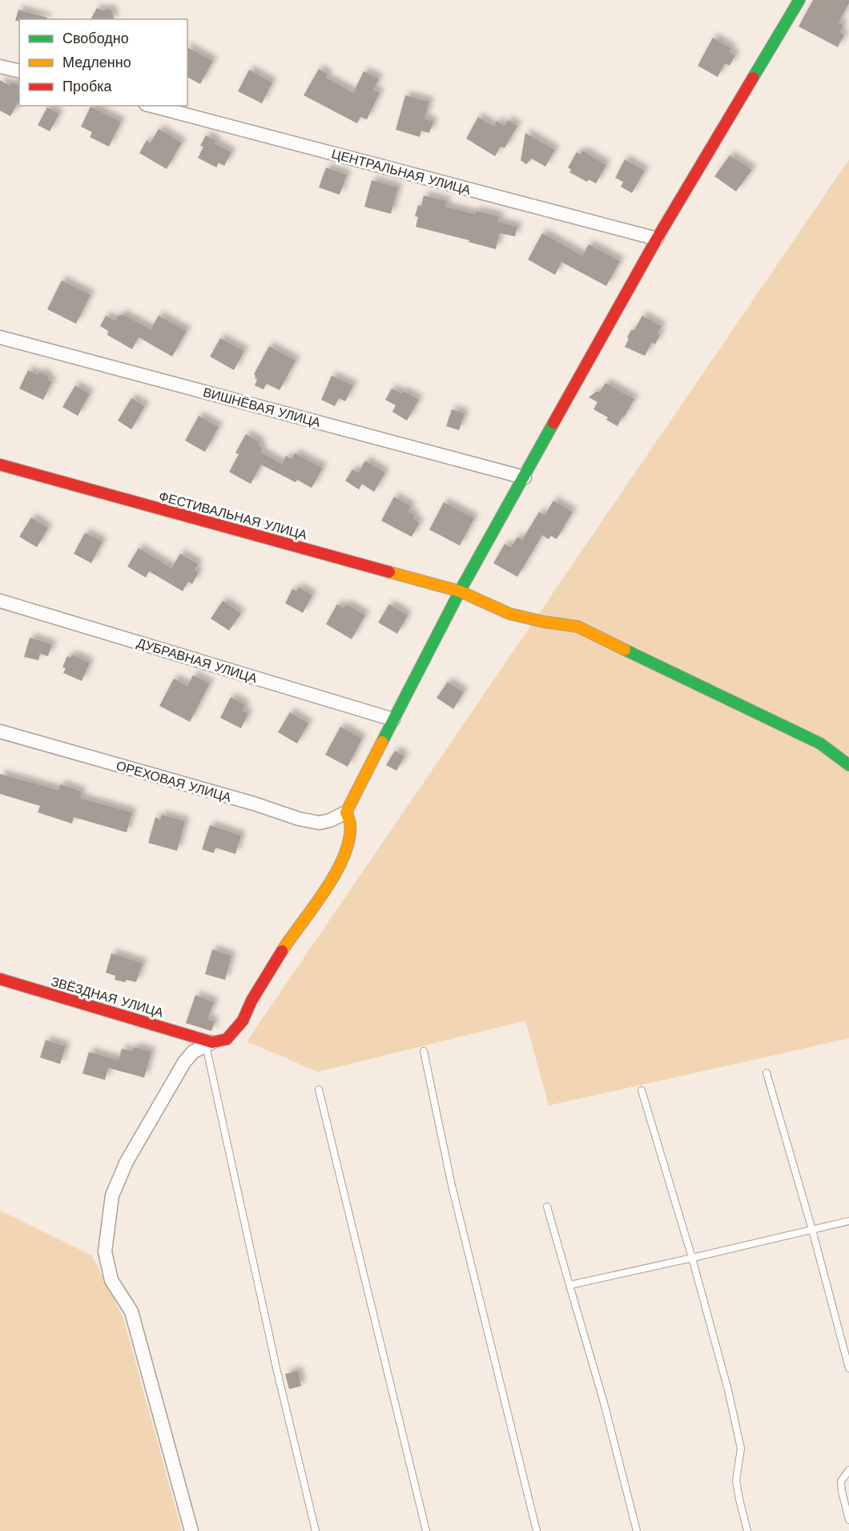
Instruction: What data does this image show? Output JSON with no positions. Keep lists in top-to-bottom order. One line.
{"streets":{"street":["ЦЕНТРАЛЬНАЯ УЛИЦА","ВИШНЁВАЯ УЛИЦА","ФЕСТИВАЛЬНАЯ УЛИЦА","ДУБРАВНАЯ УЛИЦА","ОРЕХОВАЯ УЛИЦА","ЗВЁЗДНАЯ УЛИЦА"]},"legend":["Свободно","Медленно","Пробка"]}
